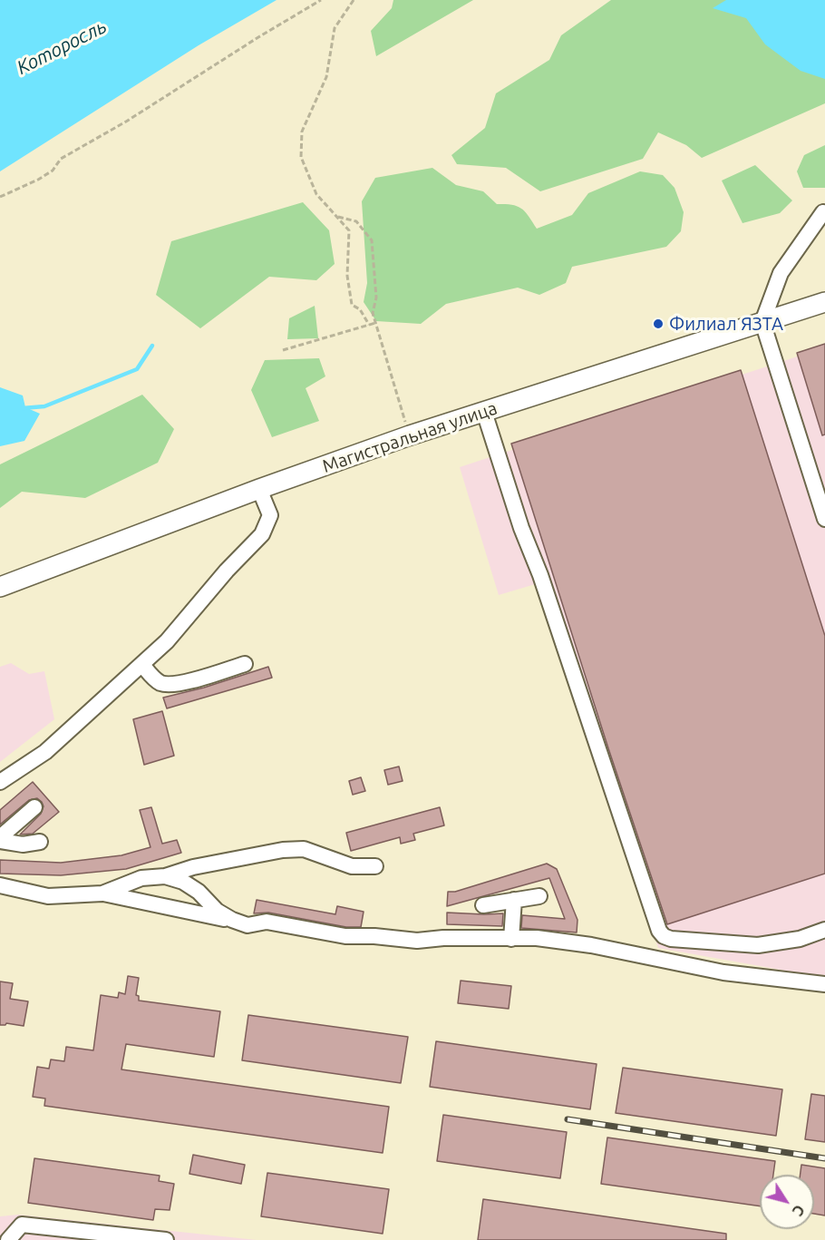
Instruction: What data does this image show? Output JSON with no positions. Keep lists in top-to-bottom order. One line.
{"streets":{"main road":["Магистральная улица"]},"water":["Которосль"],"places":["Филиал ЯЗТА"],"north":"bottom right"}
